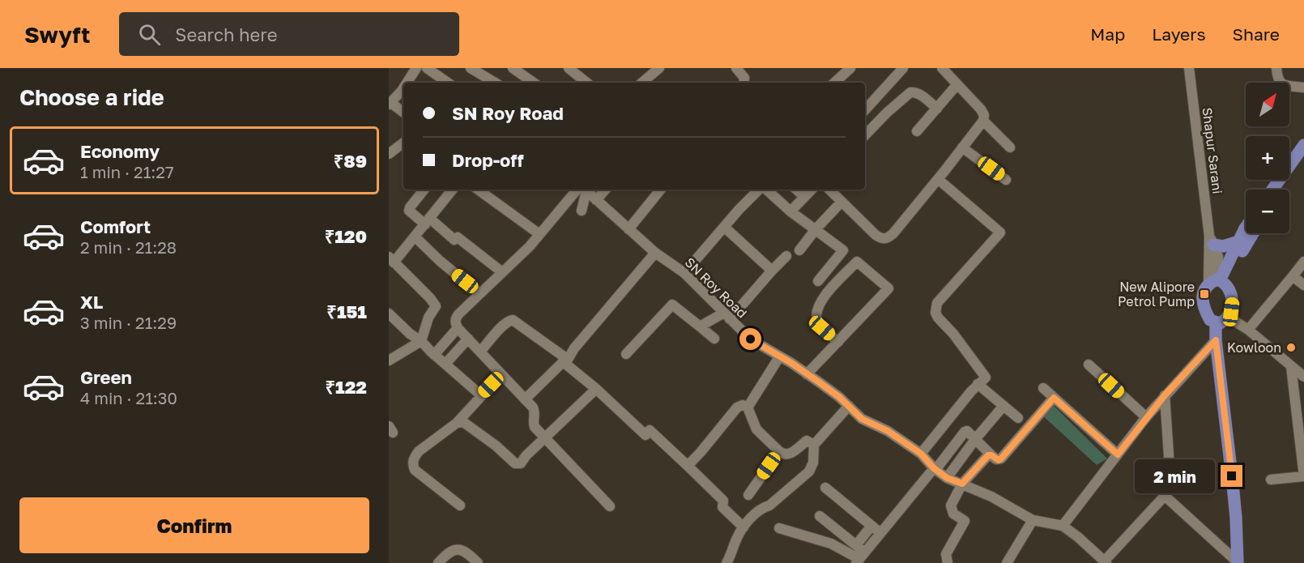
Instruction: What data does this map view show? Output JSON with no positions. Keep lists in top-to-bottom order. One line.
{"streets":{"street":["Shapur Sarani","SN Roy Road"]},"places":{"transit":["New Alipore Petrol Pump"],"other":["Kowloon"]},"north":"top right","page":{"header":"Swyft","search":"Search here","nav":["Map","Layers","Share"],"heading":"Choose a ride","map_buttons":["+","−"],"banner":["SN Roy Road","Drop-off"],"list":[{"name":"Economy","note":"1 min · 21:27","value":"₹89"},{"name":"Comfort","note":"2 min · 21:28","value":"₹120"},{"name":"XL","note":"3 min · 21:29","value":"₹151"},{"name":"Green","note":"4 min · 21:30","value":"₹122"}],"bubble":"2 min","buttons":"Confirm"}}
